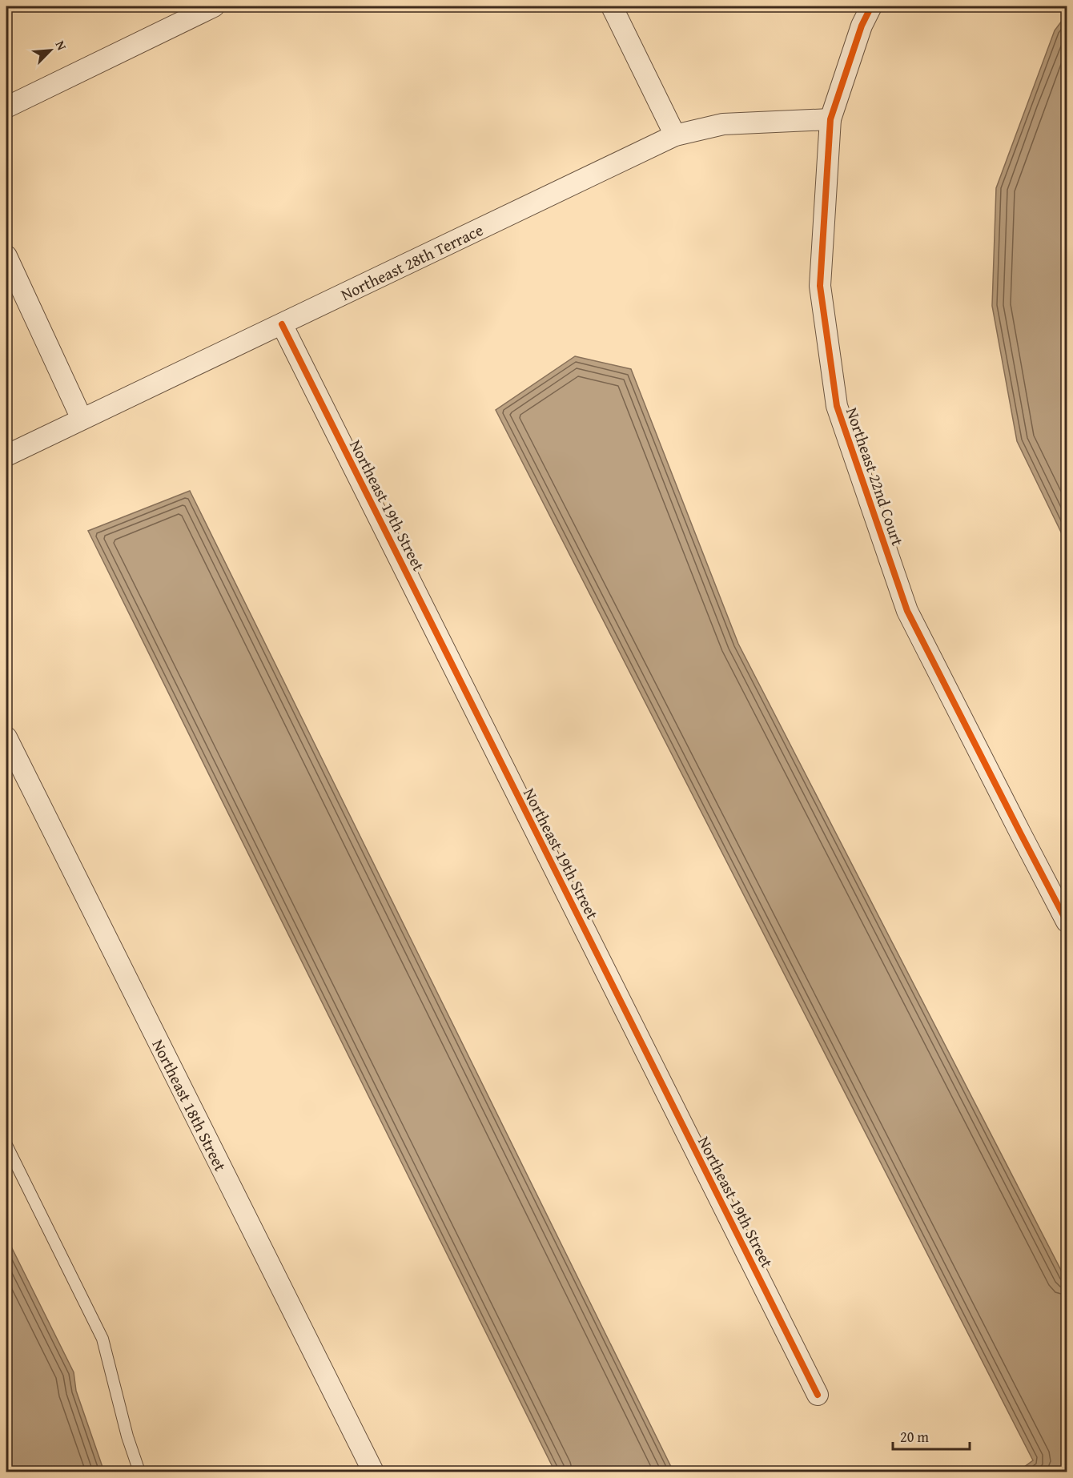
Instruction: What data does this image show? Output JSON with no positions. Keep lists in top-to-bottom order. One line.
{"streets":{"street":["Northeast 28th Terrace","Northeast 22nd Court","Northeast 19th Street","Northeast 18th Street"]},"crossings":[["Northeast 28th Terrace","Northeast 22nd Court"],["Northeast 28th Terrace","Northeast 19th Street"]],"scale_bar":"20 m","north":"top right"}
